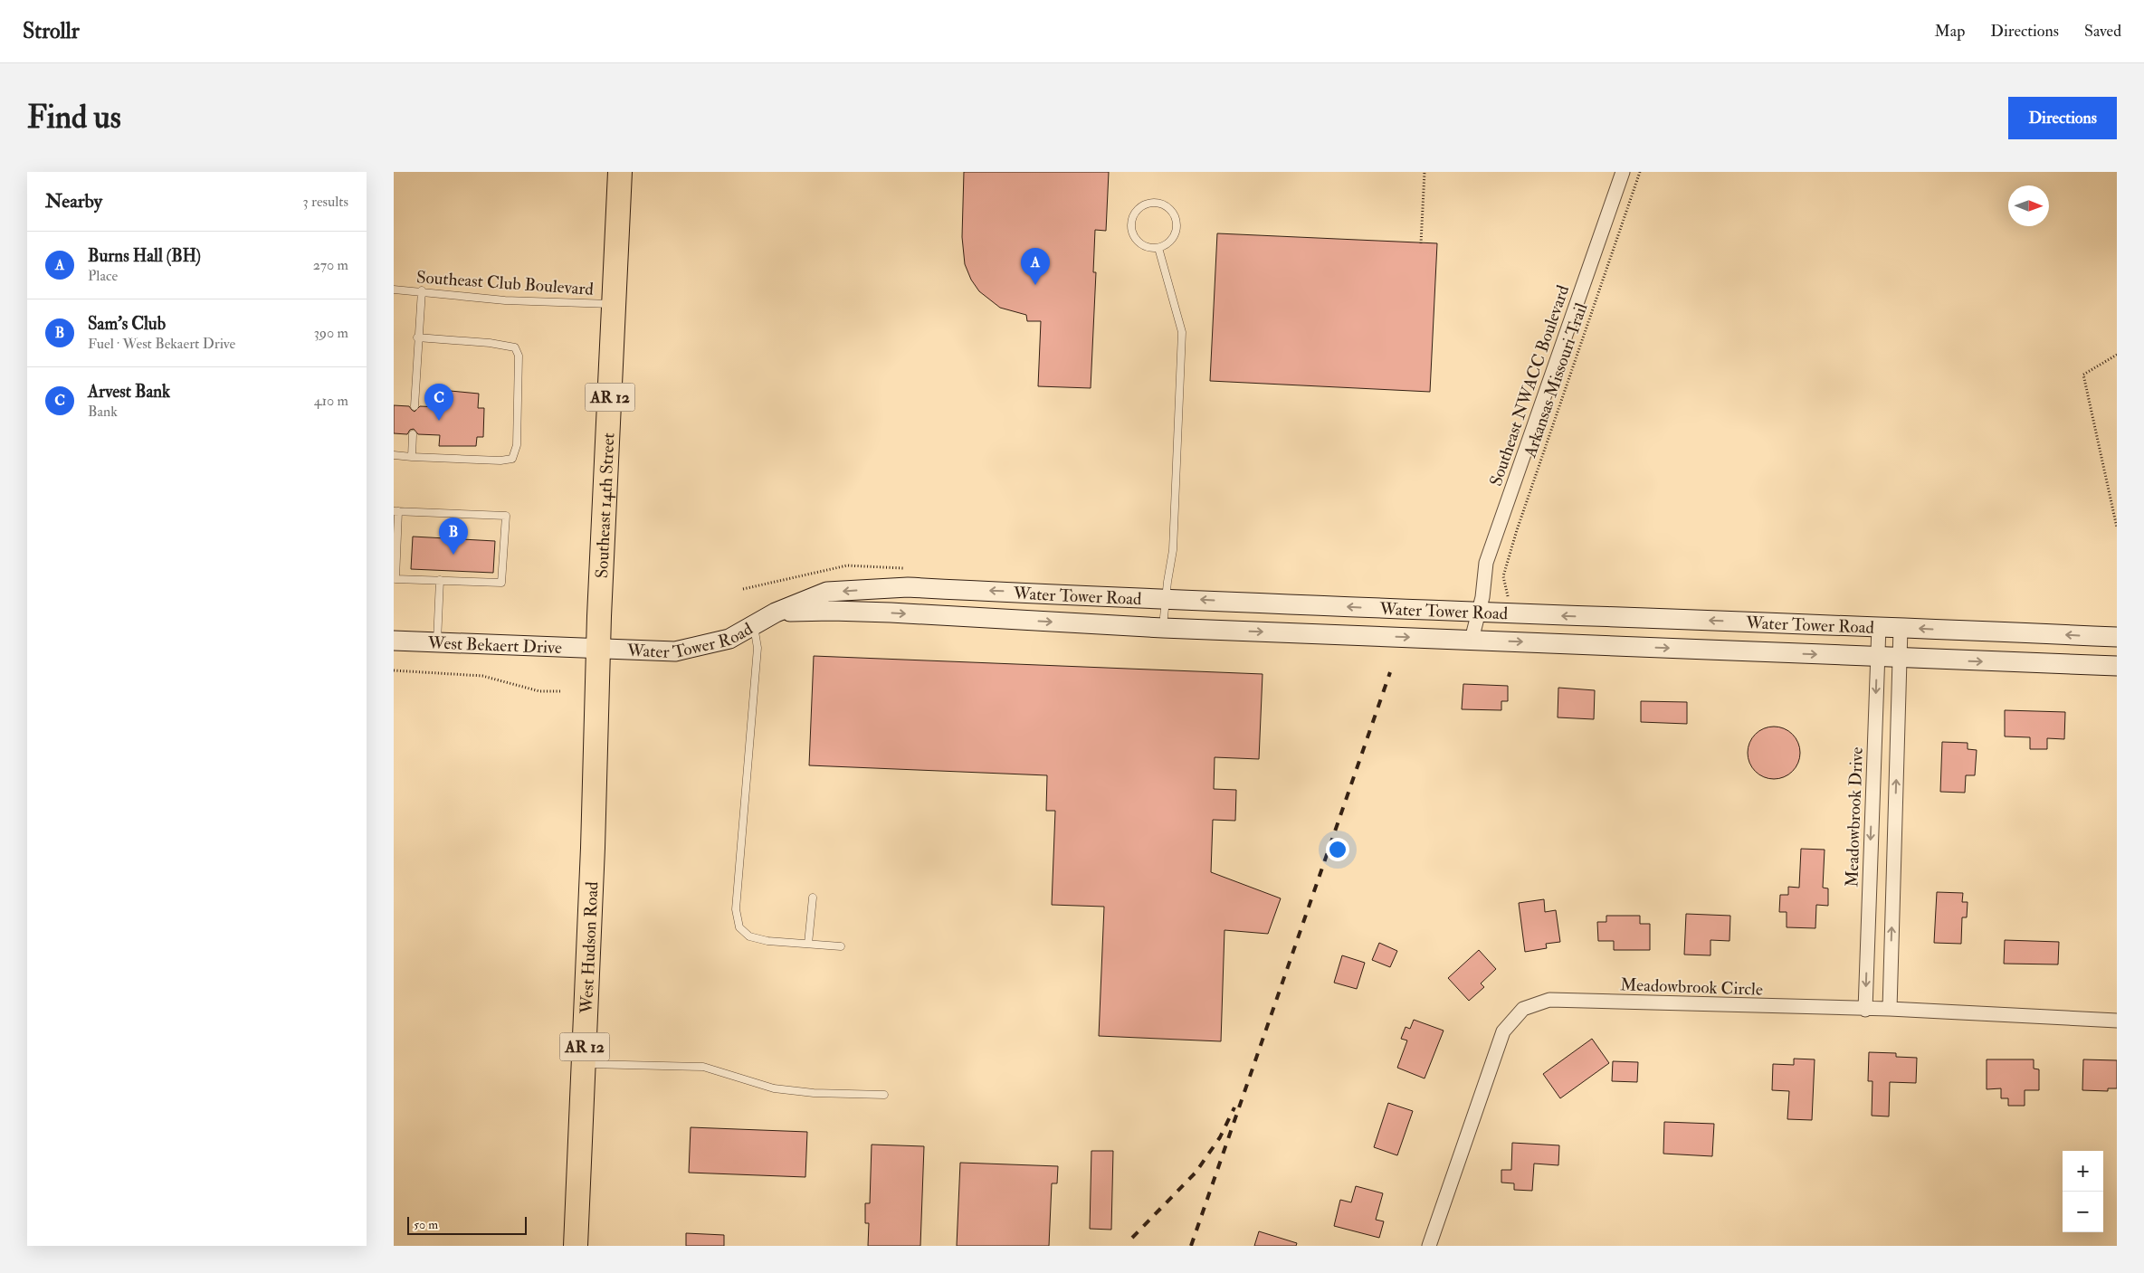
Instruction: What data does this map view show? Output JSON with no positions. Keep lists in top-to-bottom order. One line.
{"streets":{"highway":["AR 12","Southeast 14th Street","West Hudson Road"],"street":["Southeast NWACC Boulevard","Water Tower Road","West Bekaert Drive","Meadowbrook Drive","Meadowbrook Circle"],"lane":["Southeast Club Boulevard"],"path":["Arkansas Missouri Trail"]},"crossings":[["Southeast Club Boulevard","Southeast 14th Street"],["Southeast NWACC Boulevard","Water Tower Road"],["Southeast 14th Street","Water Tower Road"],["Southeast 14th Street","West Bekaert Drive"],["Southeast 14th Street","West Hudson Road"],["Water Tower Road","West Bekaert Drive"],["Water Tower Road","Meadowbrook Drive"],["Water Tower Road","West Hudson Road"],["West Bekaert Drive","West Hudson Road"],["Meadowbrook Drive","Meadowbrook Circle"]],"scale_bar":"50 m","north":"right","page":{"header":"Strollr","nav":["Map","Directions","Saved"],"buttons":"Directions","title":"Find us","heading":["Nearby","3 results"],"list":[{"mark":"A","name":"Burns Hall (BH)","note":"Place","value":"270 m"},{"mark":"B","name":"Sam's Club","note":"Fuel · West Bekaert Drive","value":"390 m"},{"mark":"C","name":"Arvest Bank","note":"Bank","value":"410 m"}],"pins":["A","C","B"],"map_buttons":["+","−"],"scale":"50 m"}}
